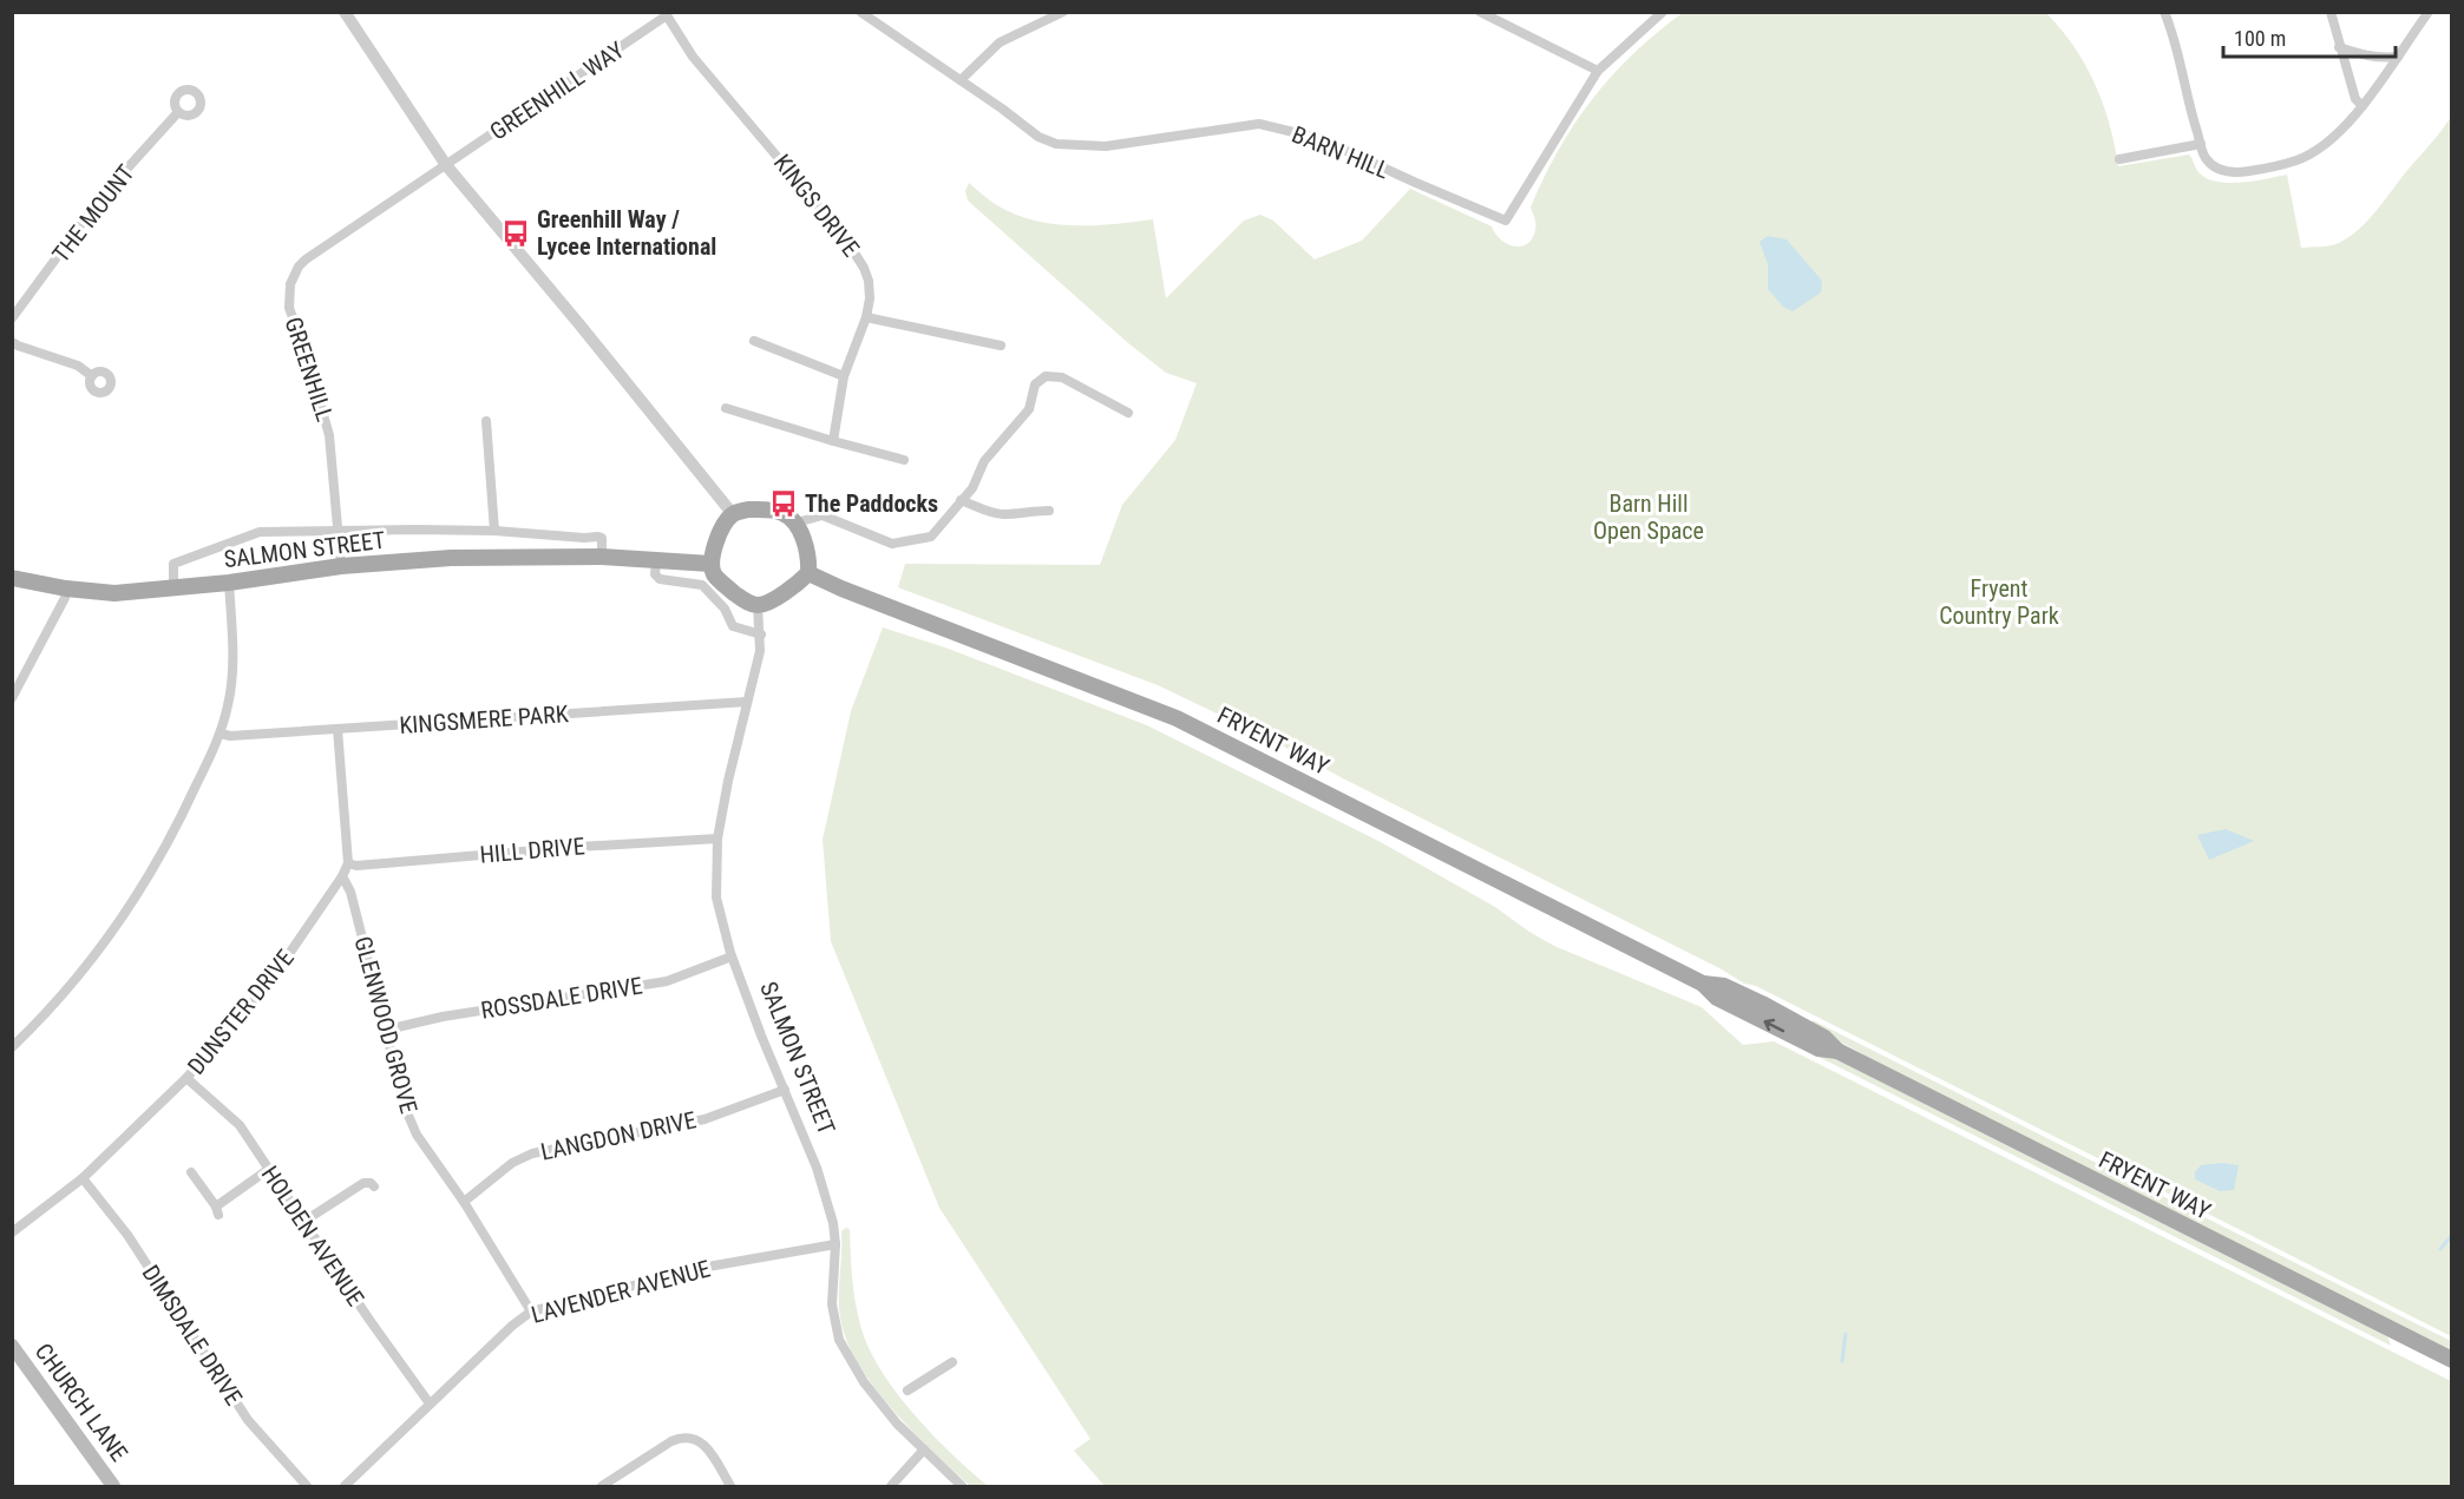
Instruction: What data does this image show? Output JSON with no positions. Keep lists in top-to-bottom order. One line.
{"streets":{"main road":["SALMON STREET","FRYENT WAY","CHURCH LANE"],"street":["GREENHILL WAY","BARN HILL","KINGS DRIVE","THE MOUNT","GREENHILL","KINGSMERE PARK","HILL DRIVE","ROSSDALE DRIVE","DUNSTER DRIVE","GLENWOOD GROVE","LANGDON DRIVE","HOLDEN AVENUE","LAVENDER AVENUE","DIMSDALE DRIVE"]},"crossings":[["GREENHILL WAY","KINGS DRIVE"],["GREENHILL WAY","GREENHILL"],["GREENHILL","SALMON STREET"],["SALMON STREET","KINGSMERE PARK"],["SALMON STREET","FRYENT WAY"],["SALMON STREET","HILL DRIVE"],["SALMON STREET","ROSSDALE DRIVE"],["SALMON STREET","LANGDON DRIVE"],["SALMON STREET","LAVENDER AVENUE"],["KINGSMERE PARK","DUNSTER DRIVE"],["HILL DRIVE","DUNSTER DRIVE"],["ROSSDALE DRIVE","GLENWOOD GROVE"],["DUNSTER DRIVE","GLENWOOD GROVE"],["DUNSTER DRIVE","HOLDEN AVENUE"],["DUNSTER DRIVE","DIMSDALE DRIVE"],["GLENWOOD GROVE","LANGDON DRIVE"],["GLENWOOD GROVE","LAVENDER AVENUE"],["HOLDEN AVENUE","LAVENDER AVENUE"]],"parks":["Barn Hill Open Space","Fryent Country Park"],"places":{"bus stop":["Greenhill Way / Lycee International","The Paddocks"]},"scale_bar":"100 m"}
